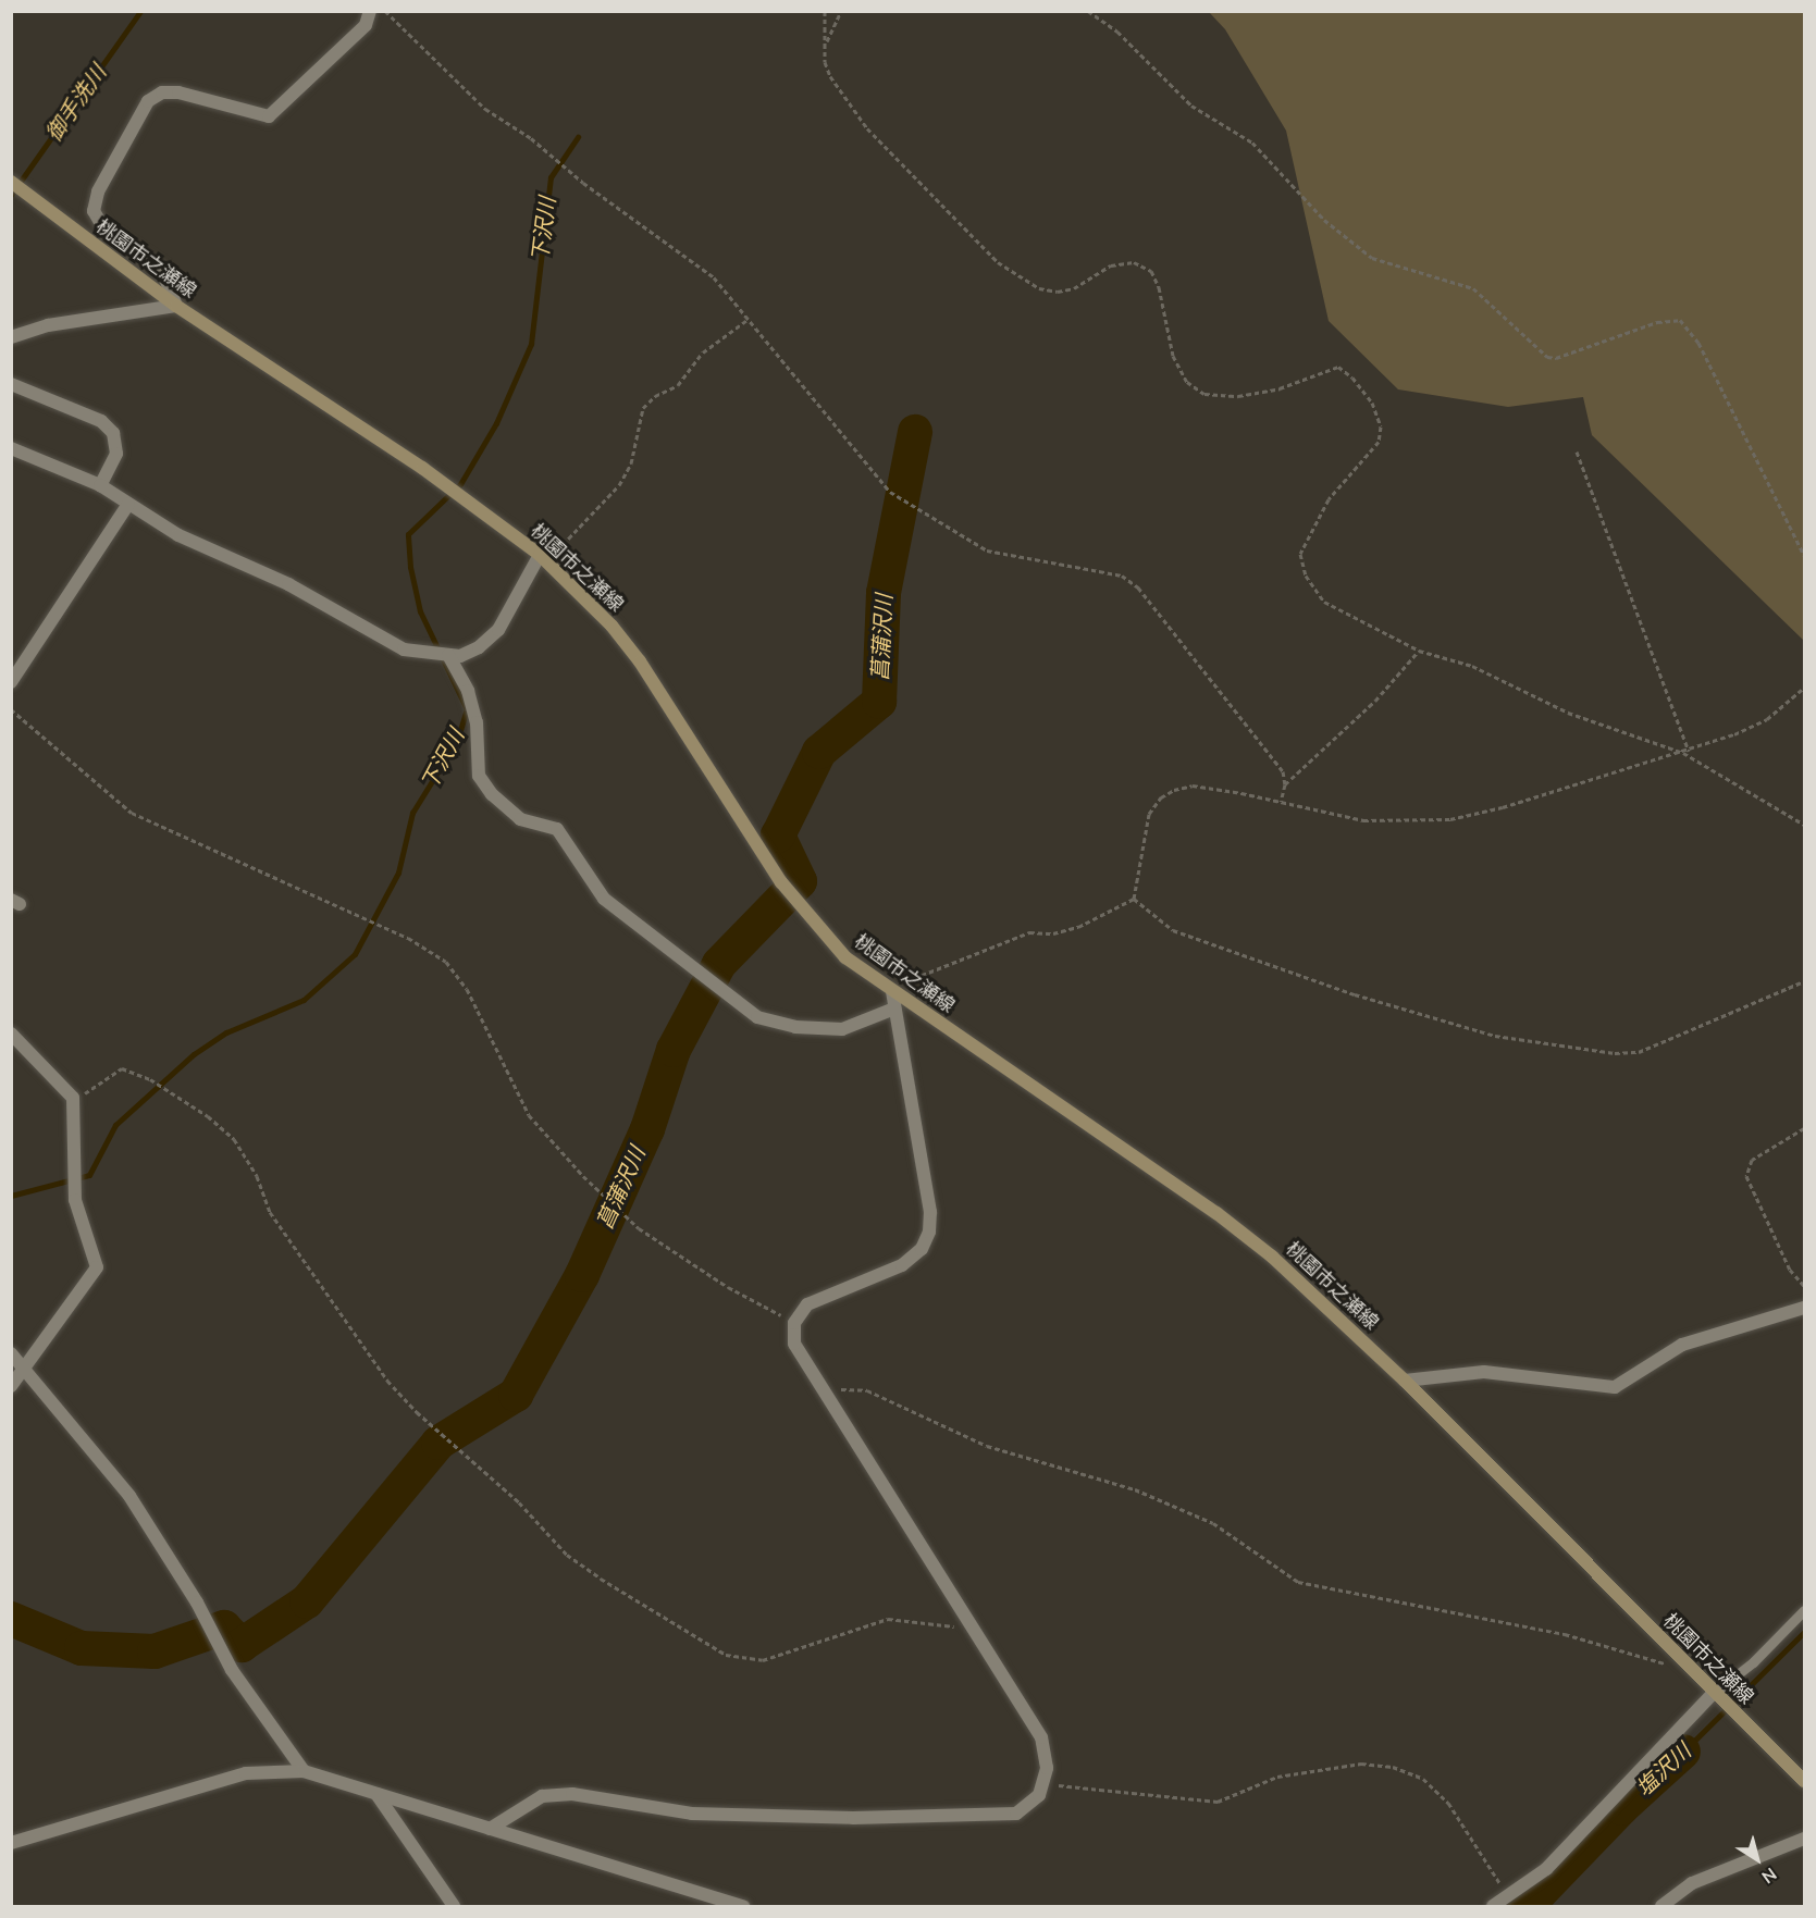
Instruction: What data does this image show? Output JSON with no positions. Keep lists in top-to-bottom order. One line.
{"streets":{"main road":["桃園市之瀬線"]},"water":["御手洗川","下沢川","菖蒲沢川","塩沢川"],"north":"bottom right"}
